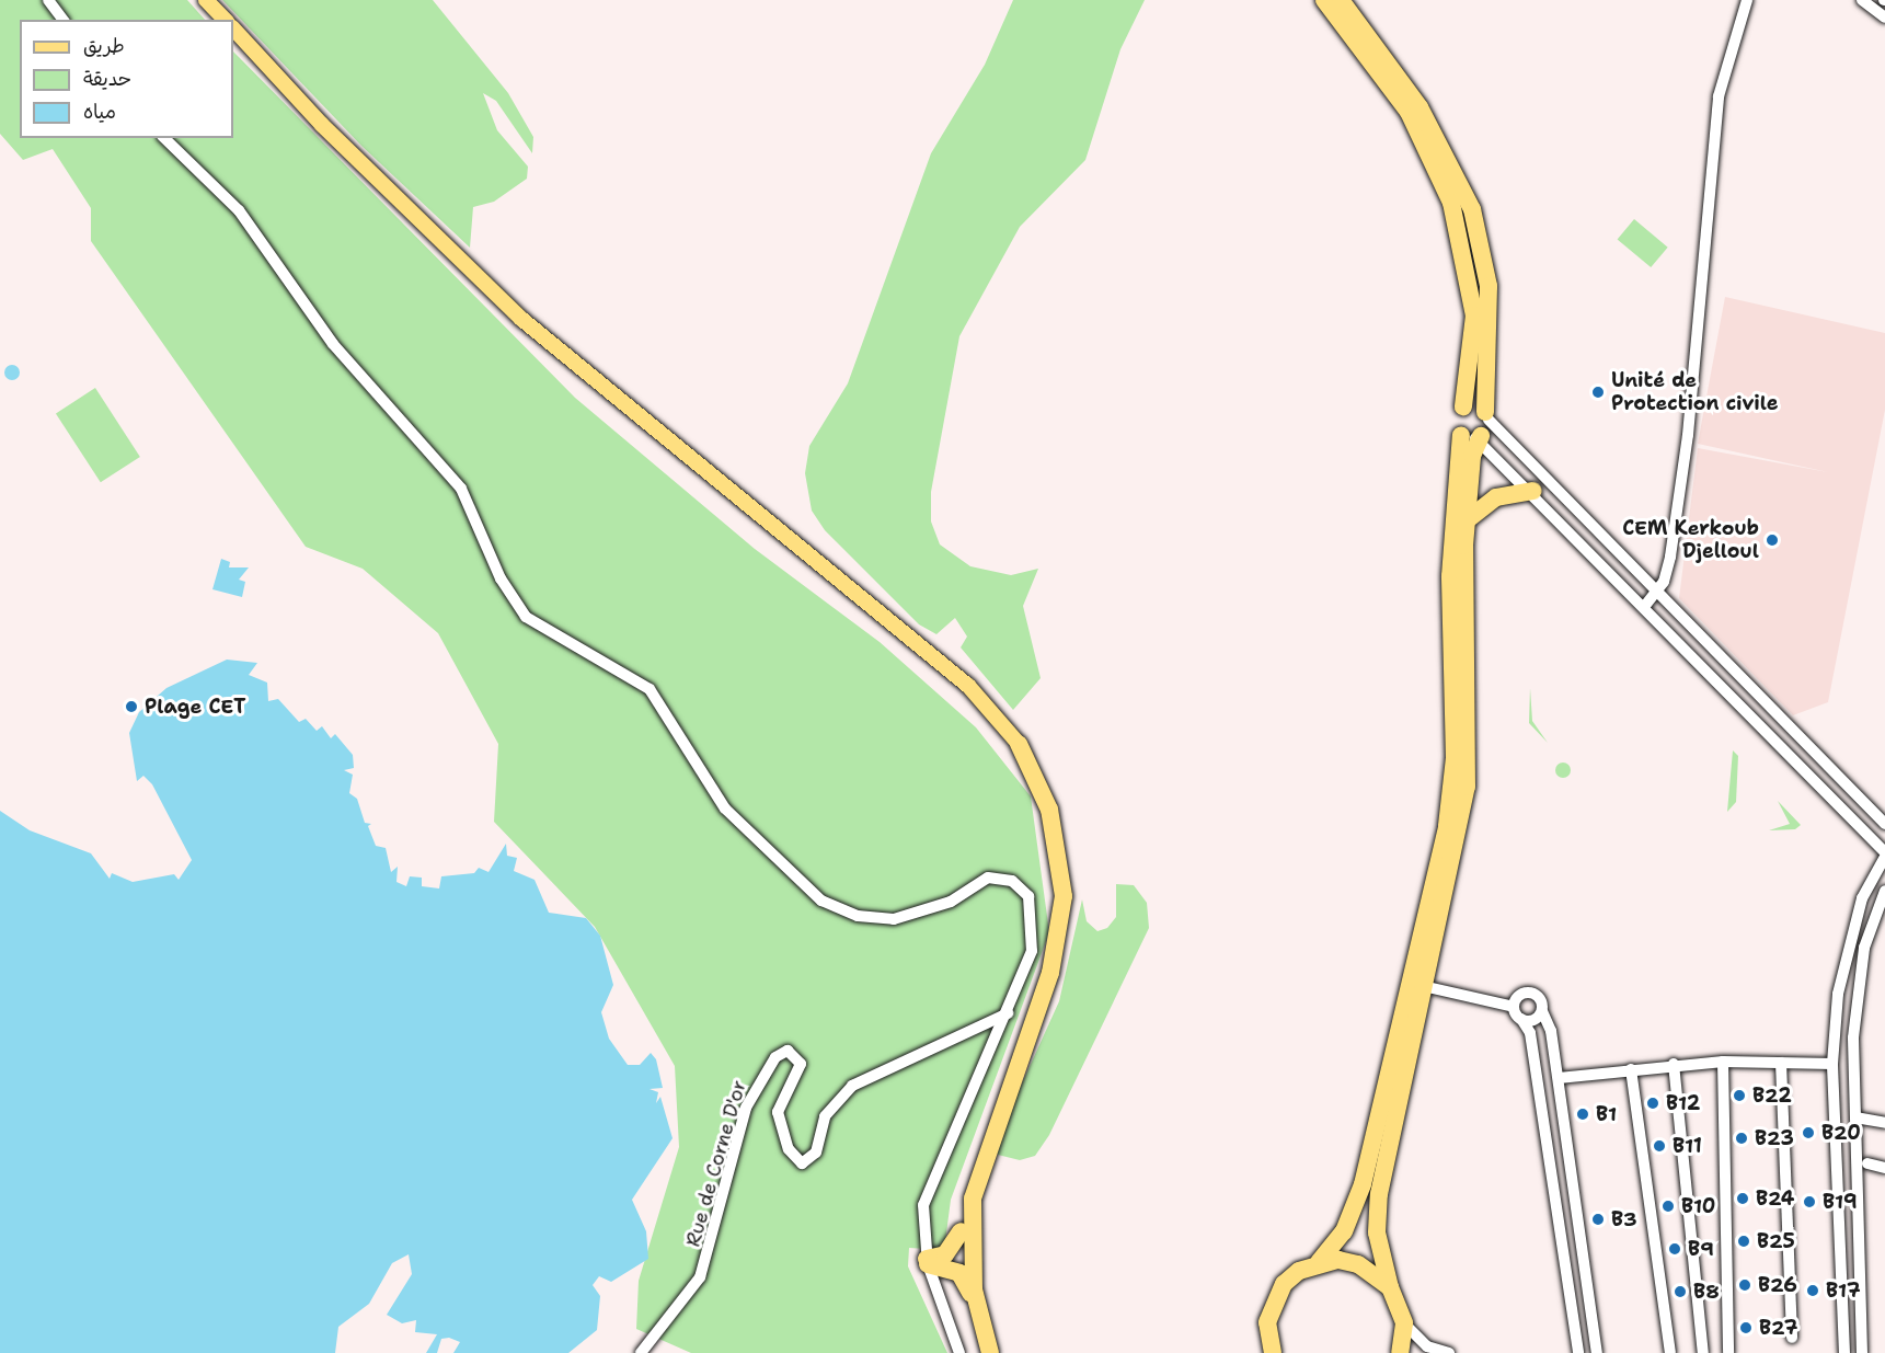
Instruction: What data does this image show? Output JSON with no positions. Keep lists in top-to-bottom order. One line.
{"streets":{"street":["Rue de Corne D'or"]},"places":["Unité de Protection civile","CEM Kerkoub Djelloul","Plage CET","B22","B12","B1","B20","B23","B11","B24","B19","B10","B3","B25","B9","B26","B17","B8","B27"],"legend":["طريق","حديقة","مياه"]}
